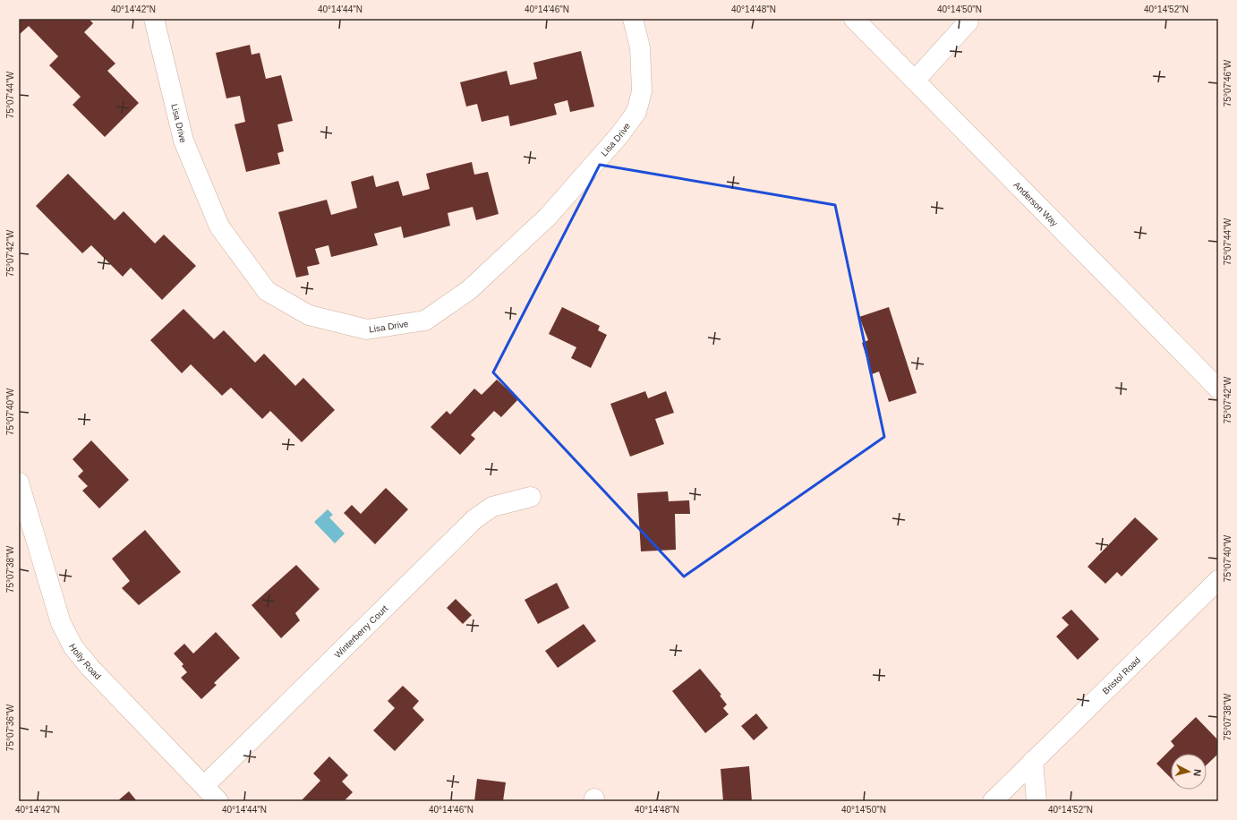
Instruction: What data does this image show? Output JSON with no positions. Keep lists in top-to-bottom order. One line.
{"streets":{"street":["Lisa Drive","Anderson Way","Winterberry Court","Holly Road","Bristol Road"]},"crossings":[["Winterberry Court","Holly Road"]],"north":"right","coordinates":["40°14'42\"N","40°14'44\"N","40°14'46\"N","40°14'48\"N","40°14'50\"N","40°14'52\"N","75°07'46\"W","75°07'44\"W","75°07'42\"W","75°07'40\"W","75°07'38\"W","75°07'36\"W"]}
